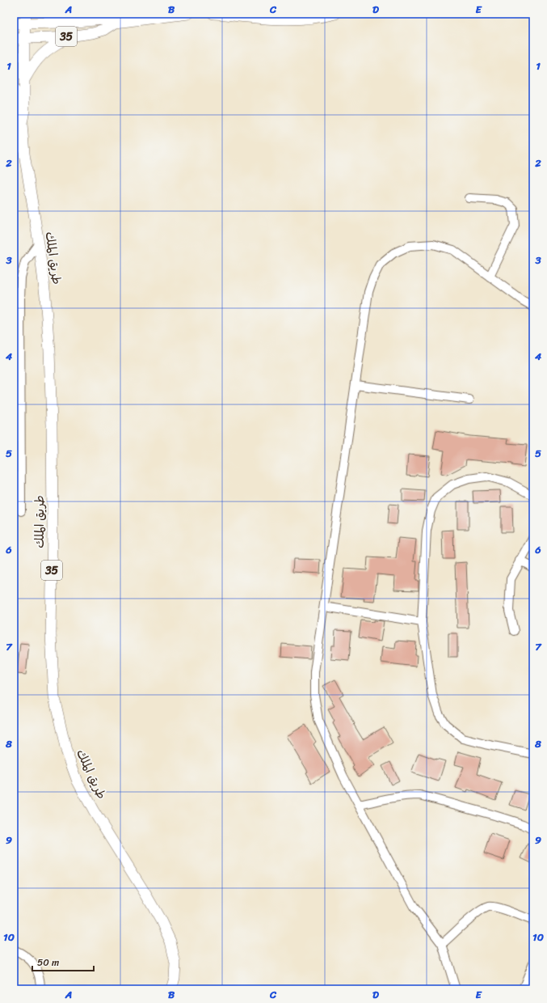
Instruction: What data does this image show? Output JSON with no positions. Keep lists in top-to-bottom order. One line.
{"streets":{"main road":["35","طريق الملك"]},"crossings":[["35","طريق الملك"]],"scale_bar":"50 m","grid":{"columns":["A","B","C","D","E"],"rows":["1","2","3","4","5","6","7","8","9","10"]}}
